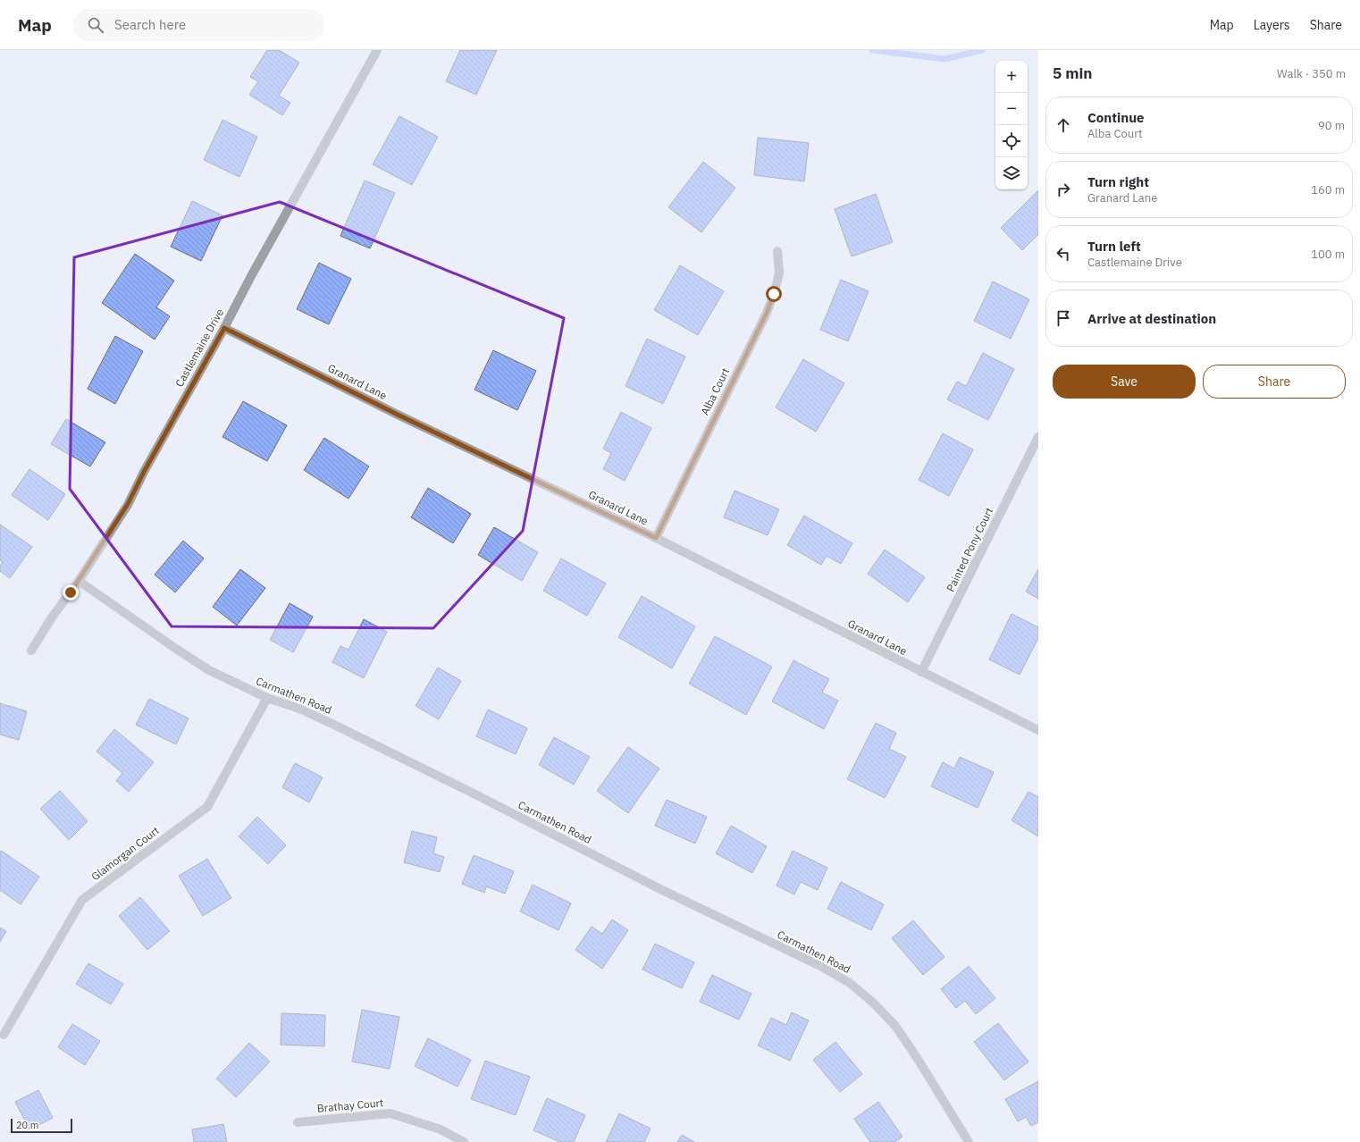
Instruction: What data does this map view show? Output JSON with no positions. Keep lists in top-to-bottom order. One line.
{"streets":{"street":["Castlemaine Drive","Granard Lane","Alba Court","Painted Pony Court","Carmathen Road","Glamorgan Court","Brathay Court"]},"crossings":[["Castlemaine Drive","Granard Lane"],["Castlemaine Drive","Carmathen Road"],["Granard Lane","Alba Court"],["Granard Lane","Painted Pony Court"],["Carmathen Road","Glamorgan Court"]],"scale_bar":"20 m","page":{"header":"Map","search":"Search here","nav":["Map","Layers","Share"],"heading":["5 min","Walk · 350 m"],"map_buttons":["+","−"],"list":[["Continue","Alba Court","90 m"],["Turn right","Granard Lane","160 m"],["Turn left","Castlemaine Drive","100 m"],"Arrive at destination"],"buttons":["Save","Share"],"scale":"20 m"}}
